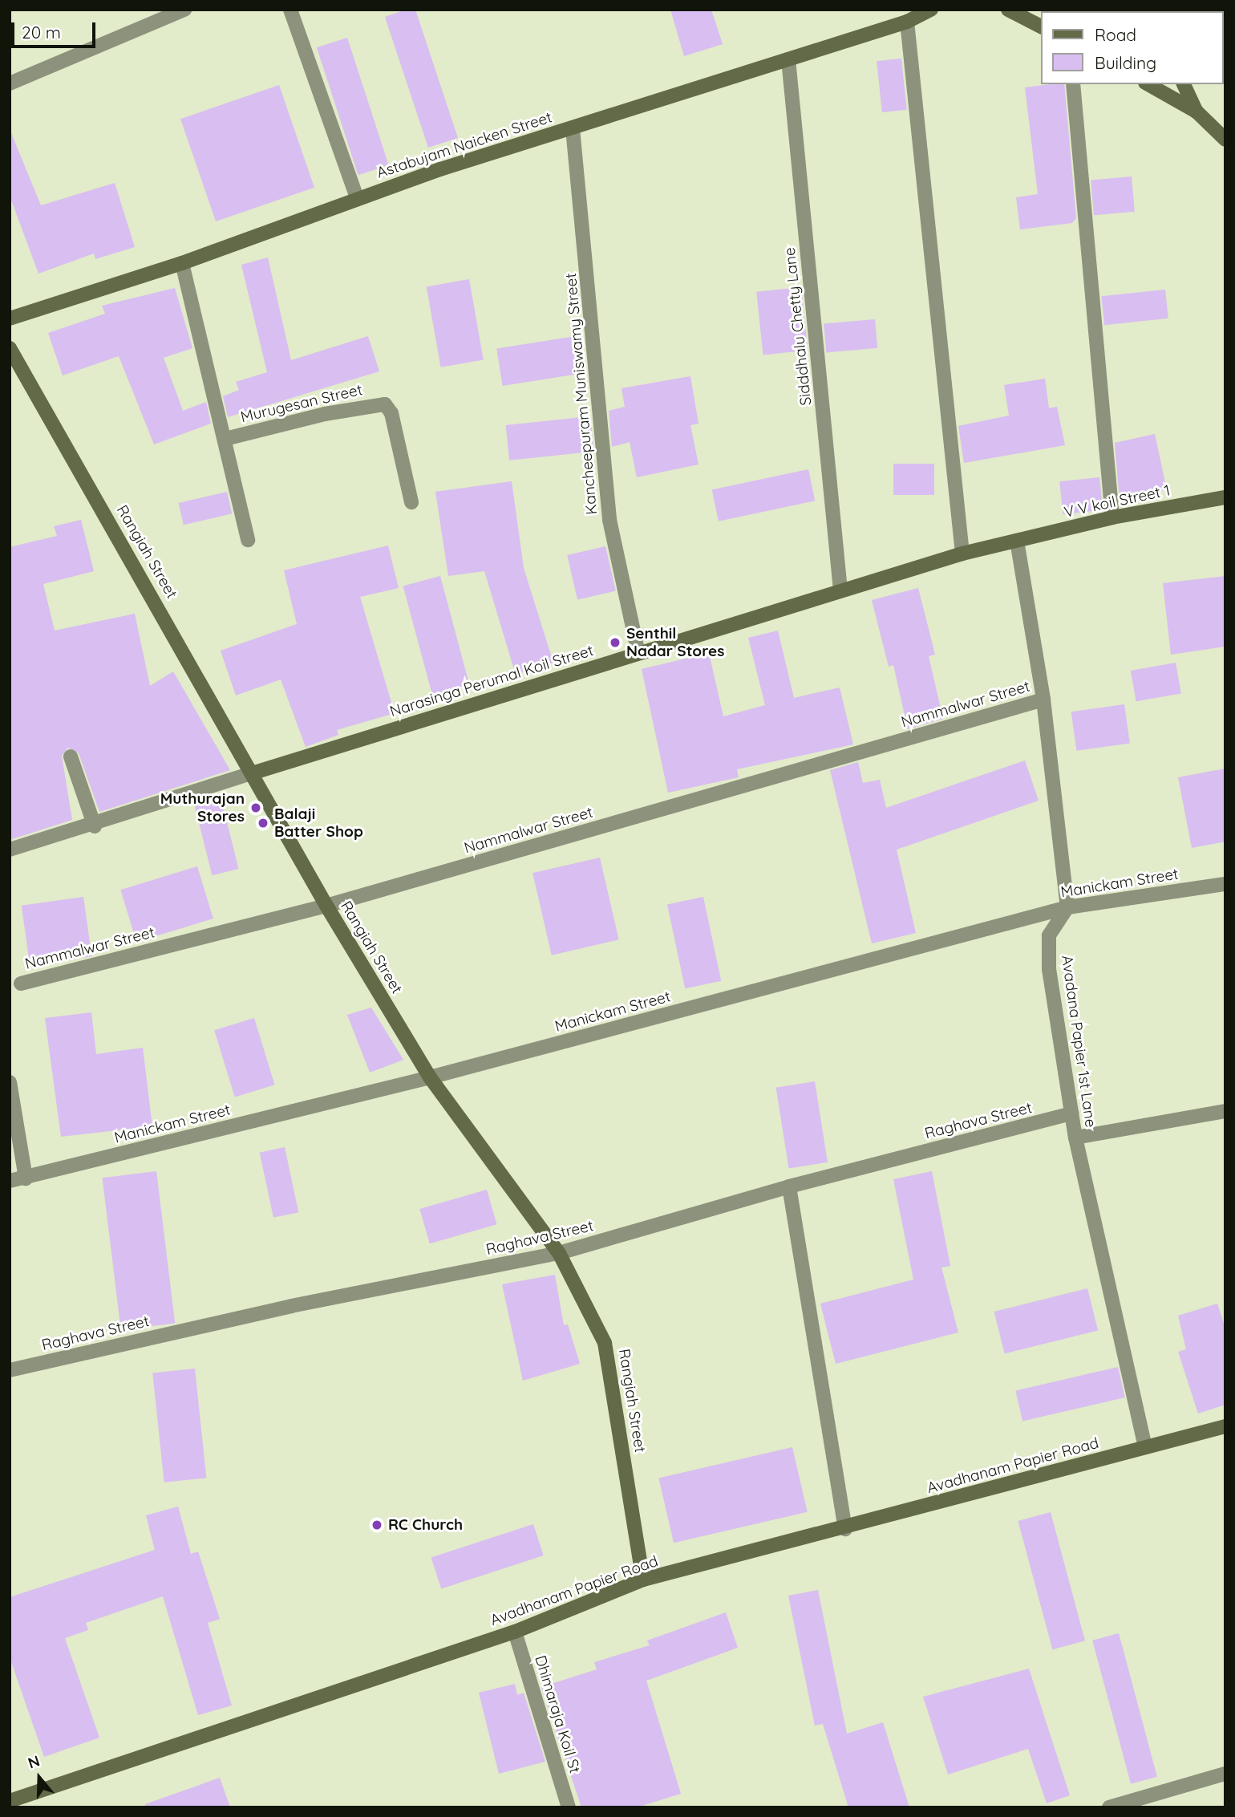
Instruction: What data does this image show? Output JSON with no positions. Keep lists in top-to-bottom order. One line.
{"streets":{"street":["Astabujam Naicken Street","Sidddhalu Chetty Lane","Kancheepuram Muniswamy Street","Murugesan Street","V V koil Street 1","Rangiah Street","Narasinga Perumal Koil Street","Nammalwar Street","Manickam Street","Avadana Papier 1st Lane","Raghava Street","Avadhanam Papier Road","Dhimaraja Koil St"]},"crossings":[["Astabujam Naicken Street","Sidddhalu Chetty Lane"],["Astabujam Naicken Street","Kancheepuram Muniswamy Street"],["Sidddhalu Chetty Lane","Narasinga Perumal Koil Street"],["Kancheepuram Muniswamy Street","Narasinga Perumal Koil Street"],["V V koil Street 1","Narasinga Perumal Koil Street"],["Rangiah Street","Narasinga Perumal Koil Street"],["Rangiah Street","Nammalwar Street"],["Rangiah Street","Manickam Street"],["Rangiah Street","Raghava Street"],["Rangiah Street","Avadhanam Papier Road"],["Manickam Street","Avadana Papier 1st Lane"],["Avadana Papier 1st Lane","Raghava Street"],["Avadana Papier 1st Lane","Avadhanam Papier Road"],["Avadhanam Papier Road","Dhimaraja Koil St"]],"places":["Senthil Nadar Stores","Muthurajan Stores","Balaji Batter Shop","RC Church"],"legend":["Road","Building"],"scale_bar":"20 m","north":"top"}
